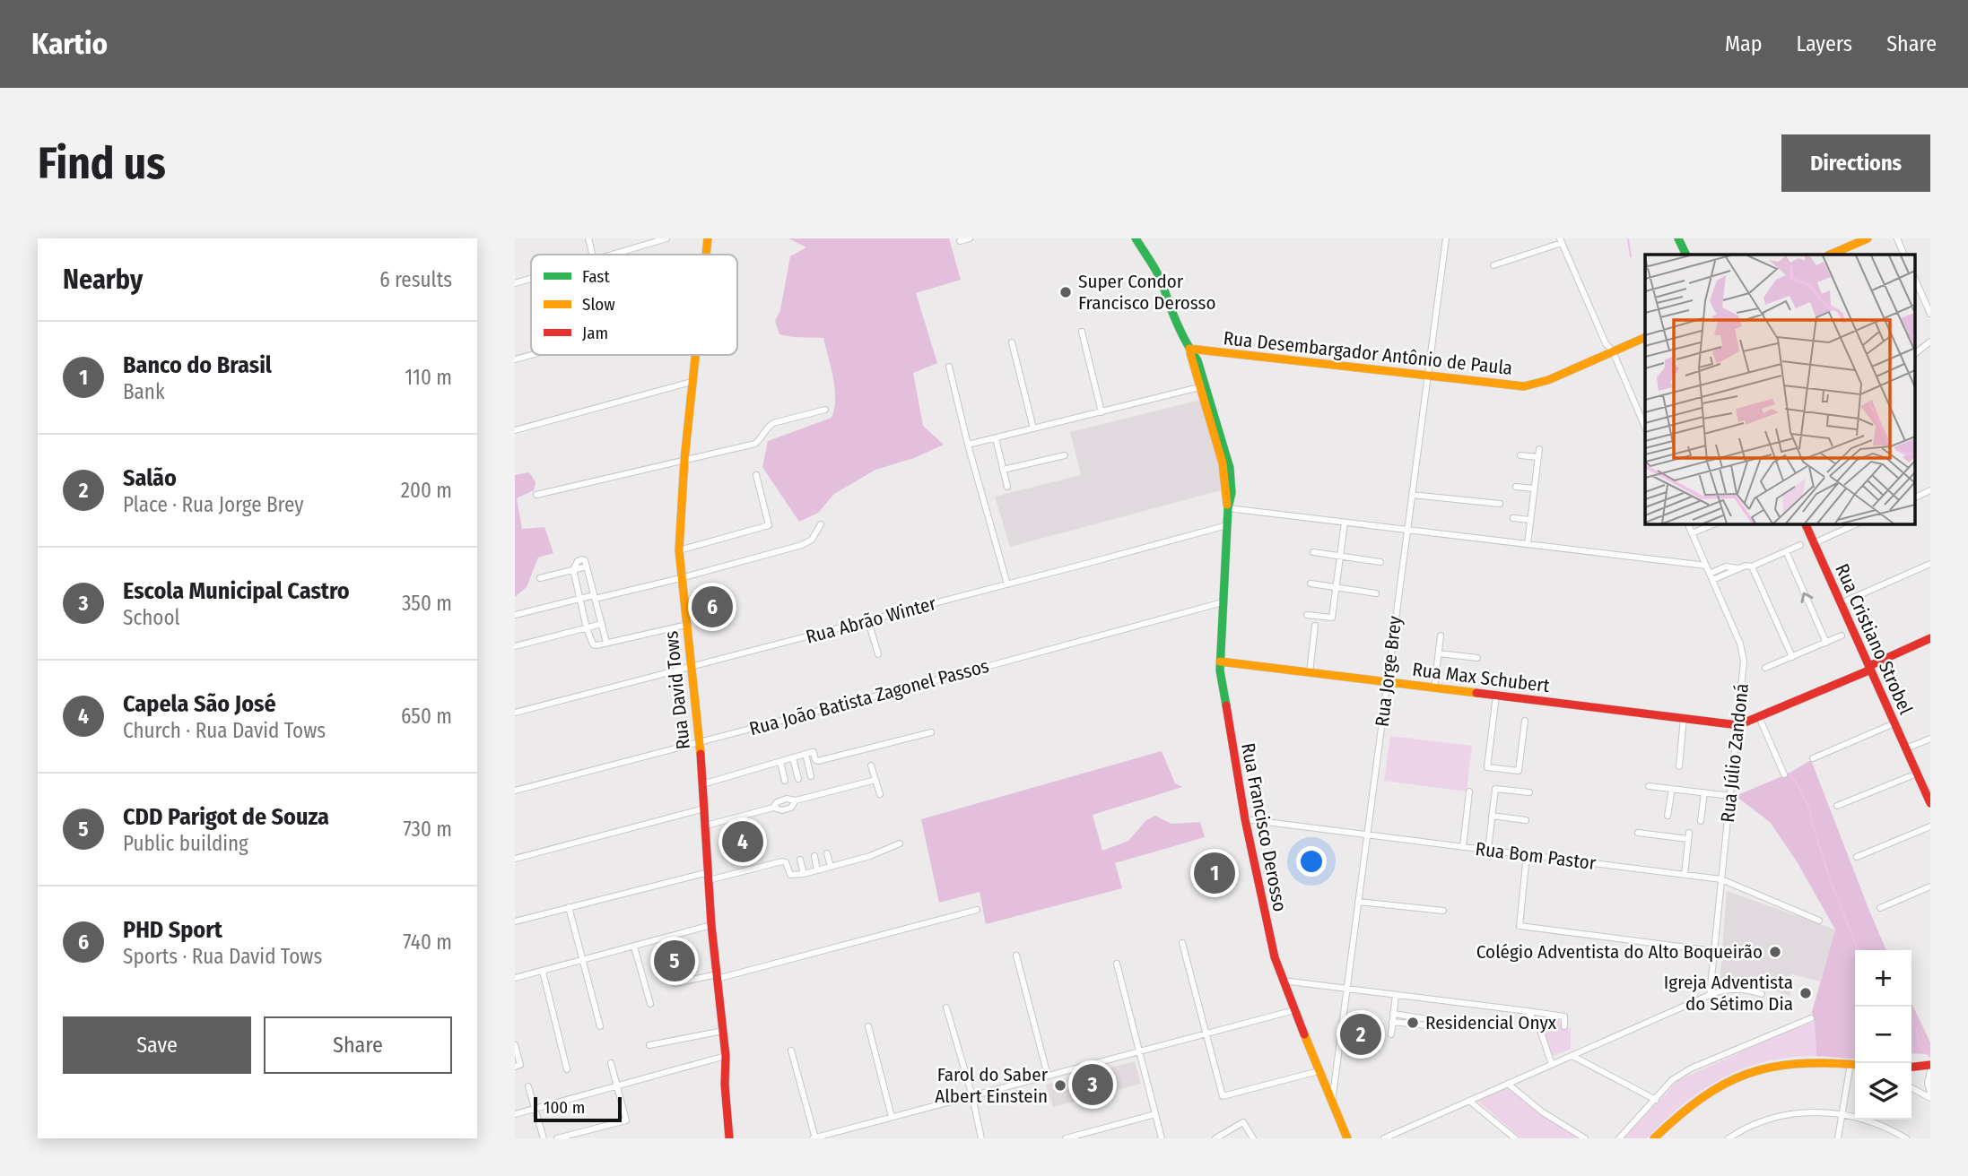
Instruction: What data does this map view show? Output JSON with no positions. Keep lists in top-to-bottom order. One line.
{"streets":{"main road":["Rua Desembargador Antônio de Paula","Rua Cristiano Strobel","Rua Max Schubert","Rua David Tows","Rua Francisco Derosso"],"street":["Rua Abrão Winter","Rua Jorge Brey","Rua João Batista Zagonel Passos","Rua Júlio Zandoná","Rua Bom Pastor"]},"crossings":[["Rua Desembargador Antônio de Paula","Rua Jorge Brey"],["Rua Desembargador Antônio de Paula","Rua Francisco Derosso"],["Rua Abrão Winter","Rua David Tows"],["Rua Abrão Winter","Rua Francisco Derosso"],["Rua Jorge Brey","Rua Max Schubert"],["Rua Jorge Brey","Rua Francisco Derosso"],["Rua Jorge Brey","Rua Bom Pastor"],["Rua Max Schubert","Rua Júlio Zandoná"],["Rua Max Schubert","Rua Francisco Derosso"],["Rua David Tows","Rua João Batista Zagonel Passos"],["Rua João Batista Zagonel Passos","Rua Francisco Derosso"],["Rua Júlio Zandoná","Rua Bom Pastor"],["Rua Francisco Derosso","Rua Bom Pastor"]],"places":["Super Condor Francisco Derosso","Colégio Adventista do Alto Boqueirão","Igreja Adventista do Sétimo Dia","Residencial Onyx","Farol do Saber Albert Einstein"],"legend":["Fast","Slow","Jam"],"scale_bar":"100 m","page":{"header":"Kartio","nav":["Map","Layers","Share"],"buttons":["Directions",["Save","Share"]],"title":"Find us","heading":["Nearby","6 results"],"list":[{"mark":"1","name":"Banco do Brasil","note":"Bank","value":"110 m"},{"mark":"2","name":"Salão","note":"Place · Rua Jorge Brey","value":"200 m"},{"mark":"3","name":"Escola Municipal Castro","note":"School","value":"350 m"},{"mark":"4","name":"Capela São José","note":"Church · Rua David Tows","value":"650 m"},{"mark":"5","name":"CDD Parigot de Souza","note":"Public building","value":"730 m"},{"mark":"6","name":"PHD Sport","note":"Sports · Rua David Tows","value":"740 m"}],"pins":["6","4","1","5","2","3"],"map_buttons":["+","−"],"scale":"100 m"}}
